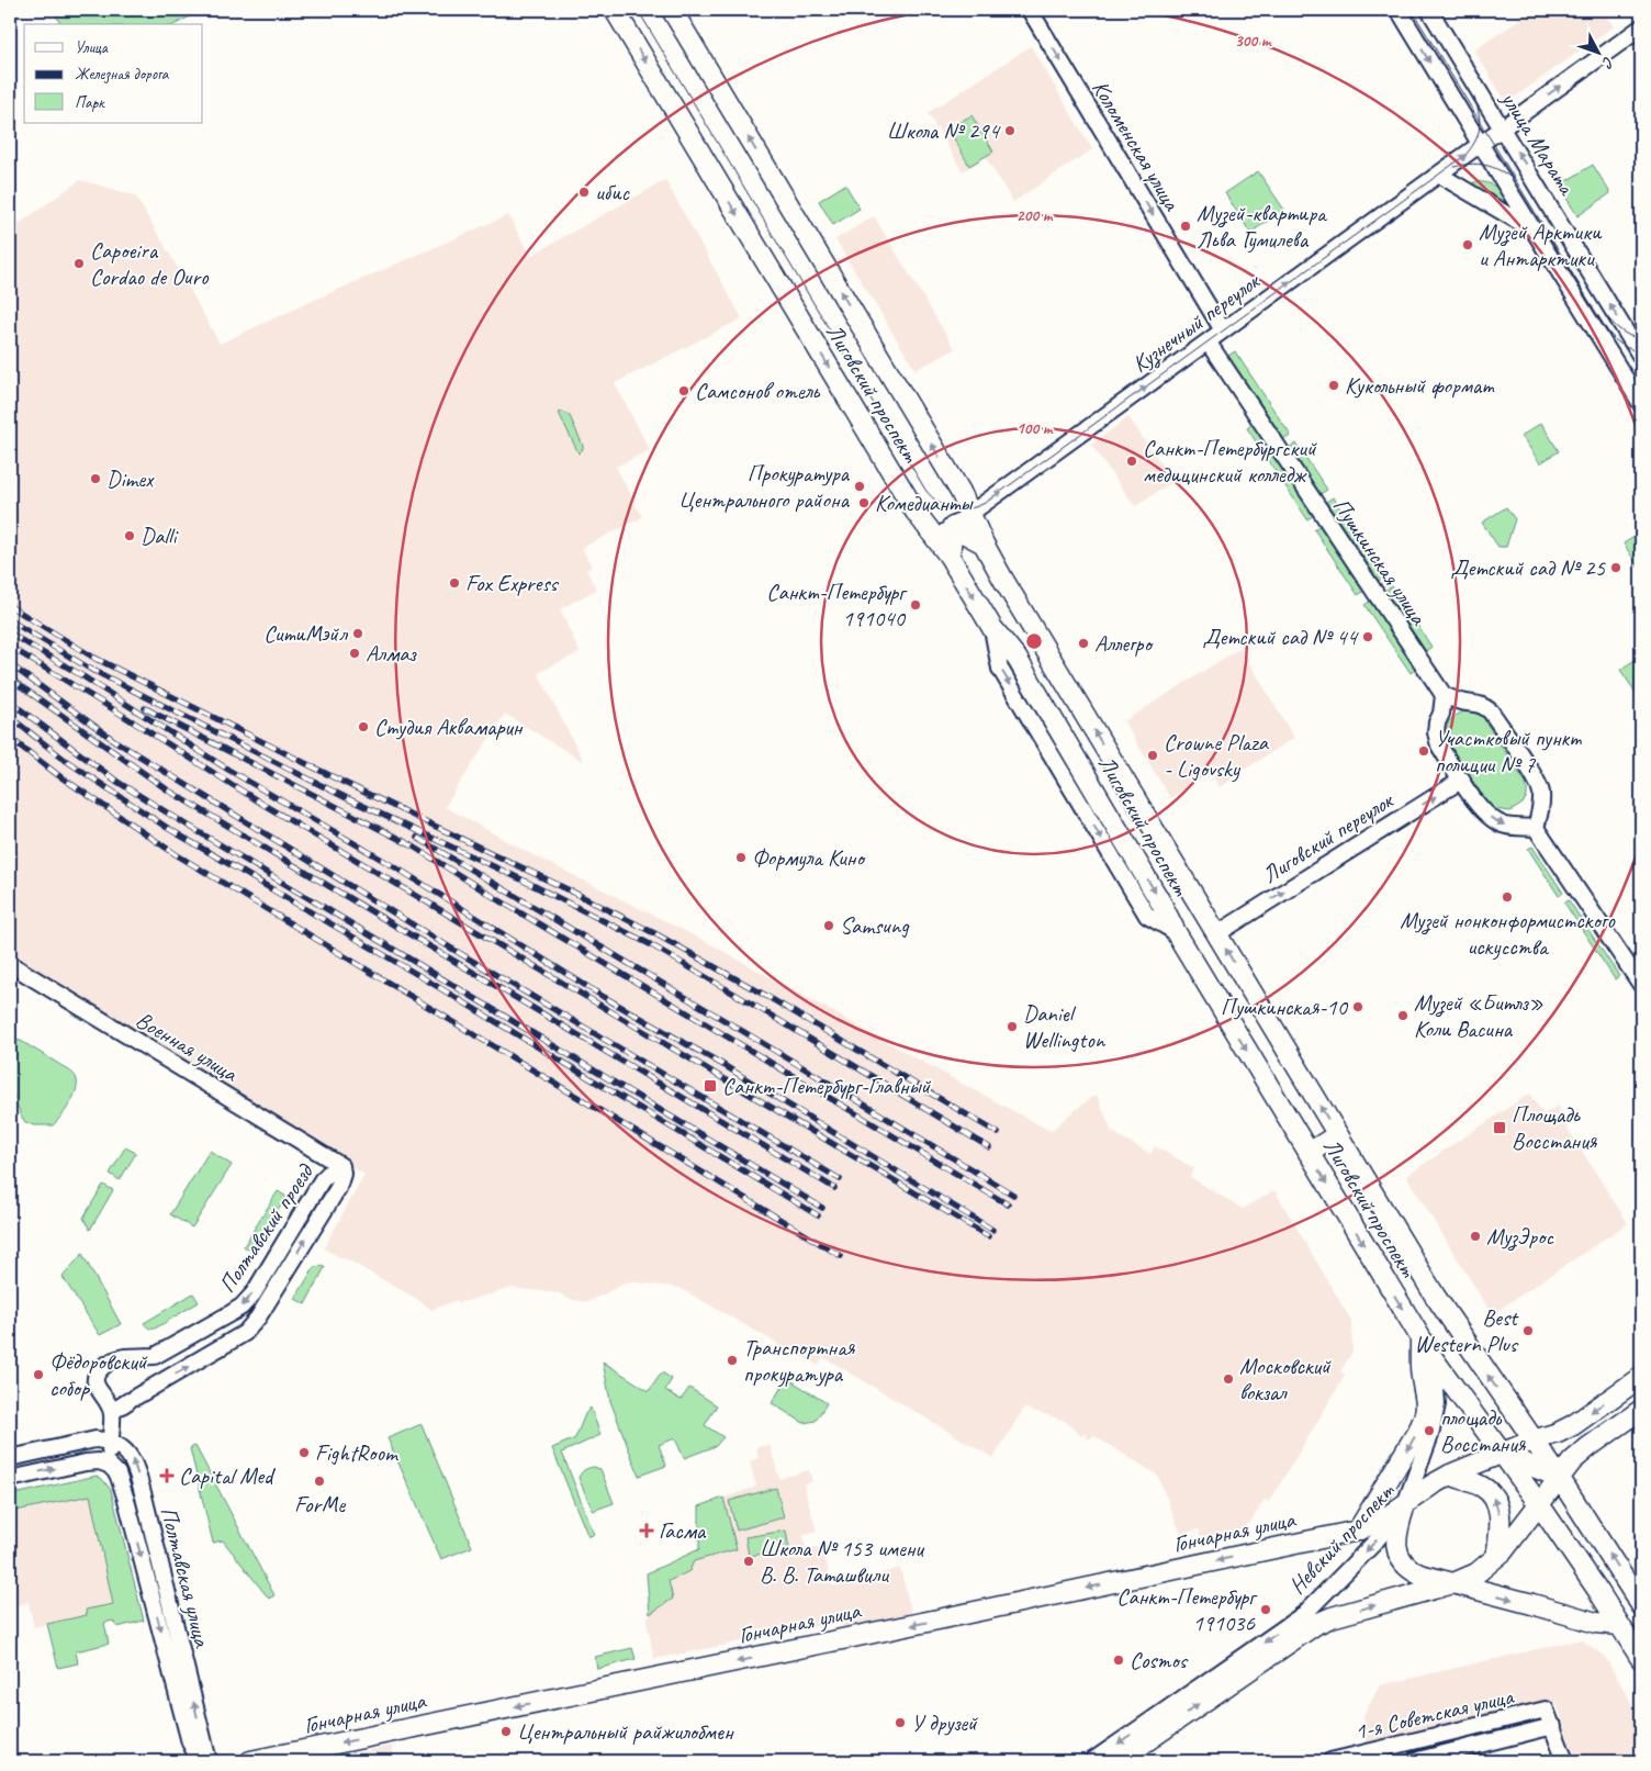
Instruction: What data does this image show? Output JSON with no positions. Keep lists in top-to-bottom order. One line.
{"streets":{"main road":["Лиговский проспект","Гончарная улица","Невский проспект"],"street":["улица Марата","Коломенская улица","Кузнечный переулок","Пушкинская улица","Лиговский переулок","Военная улица","Полтавский проезд","Полтавская улица","1-я Советская улица"]},"crossings":[["улица Марата","Кузнечный переулок"],["Коломенская улица","Кузнечный переулок"],["Кузнечный переулок","Лиговский проспект"],["Кузнечный переулок","Пушкинская улица"],["Лиговский проспект","Лиговский переулок"],["Лиговский проспект","Невский проспект"],["Военная улица","Полтавский проезд"]],"one_way":["Коломенская улица","Кузнечный переулок","Лиговский переулок","Гончарная улица"],"places":{"other":["Школа № 294","ибис","Музей-квартира Льва Гумилева","Музей Арктики и Антарктики","Capoeira Cordao de Ouro","Кукольный формат","Самсонов отель","Санкт-Петербургский медицинский колледж","Dimex","Прокуратура Центрального района","Комедианты","Dalli","Детский сад № 25","Fox Express","Санкт-Петербург 191040","СитиМэйл","Детский сад № 44","Аллегро","Алмаз","Студия Аквамарин","Участковый пункт полиции № 7","Crowne Plaza - Ligovsky","Формула Кино","Музей нонконформистского искусства","Samsung","Пушкинская-10","Музей «Битлз» Коли Васина","Daniel Wellington","МузЭрос","Best Western Plus","Транспортная прокуратура","Фёдоровский собор","Московский вокзал","площадь Восстания","FightRoom","ForMe","Школа № 153 имени В. В. Таташвили","Санкт-Петербург 191036","Cosmos","У друзей","Центральный райжилобмен"],"transit":["Санкт-Петербург-Главный","Площадь Восстания"],"health":["Capital Med","Гасма"]},"legend":["Улица","Железная дорога","Парк"],"north":"bottom right","rings":["300 m","200 m","100 m"]}
